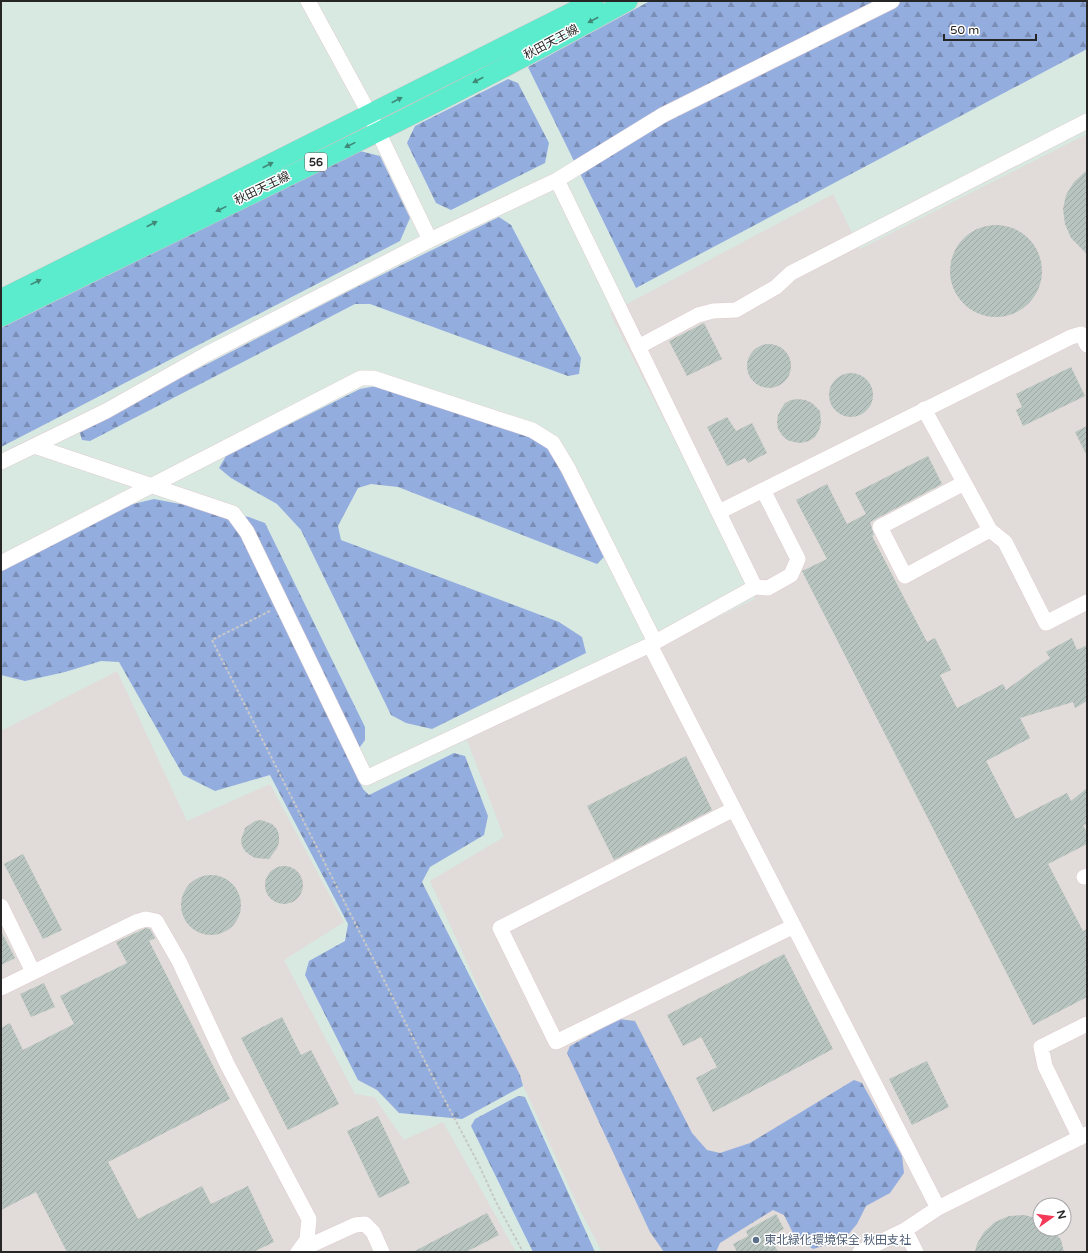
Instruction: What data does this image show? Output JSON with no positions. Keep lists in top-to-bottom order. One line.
{"streets":{"main road":["秋田天王線","56"]},"places":["東北緑化環境保全 秋田支社"],"scale_bar":"50 m","north":"right"}
